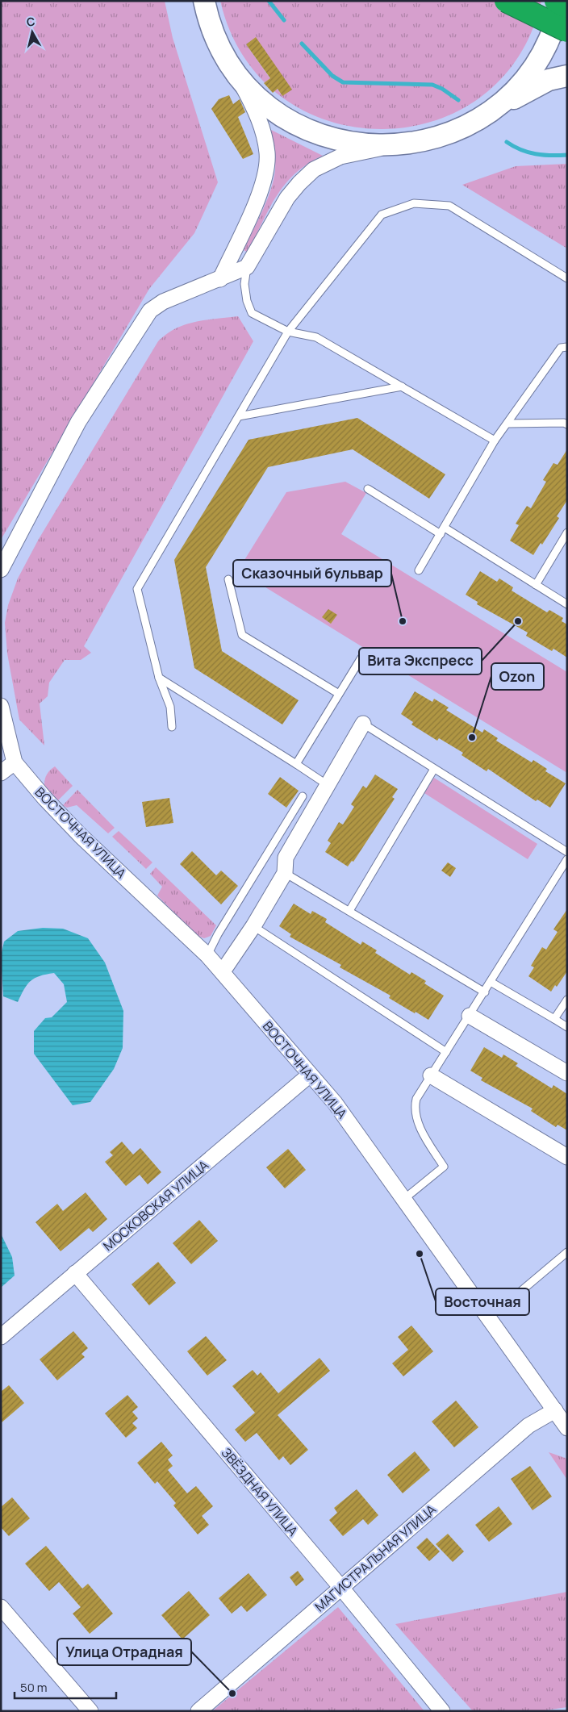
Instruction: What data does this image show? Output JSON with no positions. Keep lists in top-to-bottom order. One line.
{"streets":{"street":["ВОСТОЧНАЯ УЛИЦА","МОСКОВСКАЯ УЛИЦА","ЗВЁЗДНАЯ УЛИЦА","МАГИСТРАЛЬНАЯ УЛИЦА"]},"crossings":[["ВОСТОЧНАЯ УЛИЦА","МОСКОВСКАЯ УЛИЦА"],["ВОСТОЧНАЯ УЛИЦА","МАГИСТРАЛЬНАЯ УЛИЦА"],["МОСКОВСКАЯ УЛИЦА","ЗВЁЗДНАЯ УЛИЦА"],["ЗВЁЗДНАЯ УЛИЦА","МАГИСТРАЛЬНАЯ УЛИЦА"]],"places":["Сказочный бульвар","Вита Экспресс","Ozon","Восточная","Улица Отрадная"],"scale_bar":"50 m","north":"top"}
